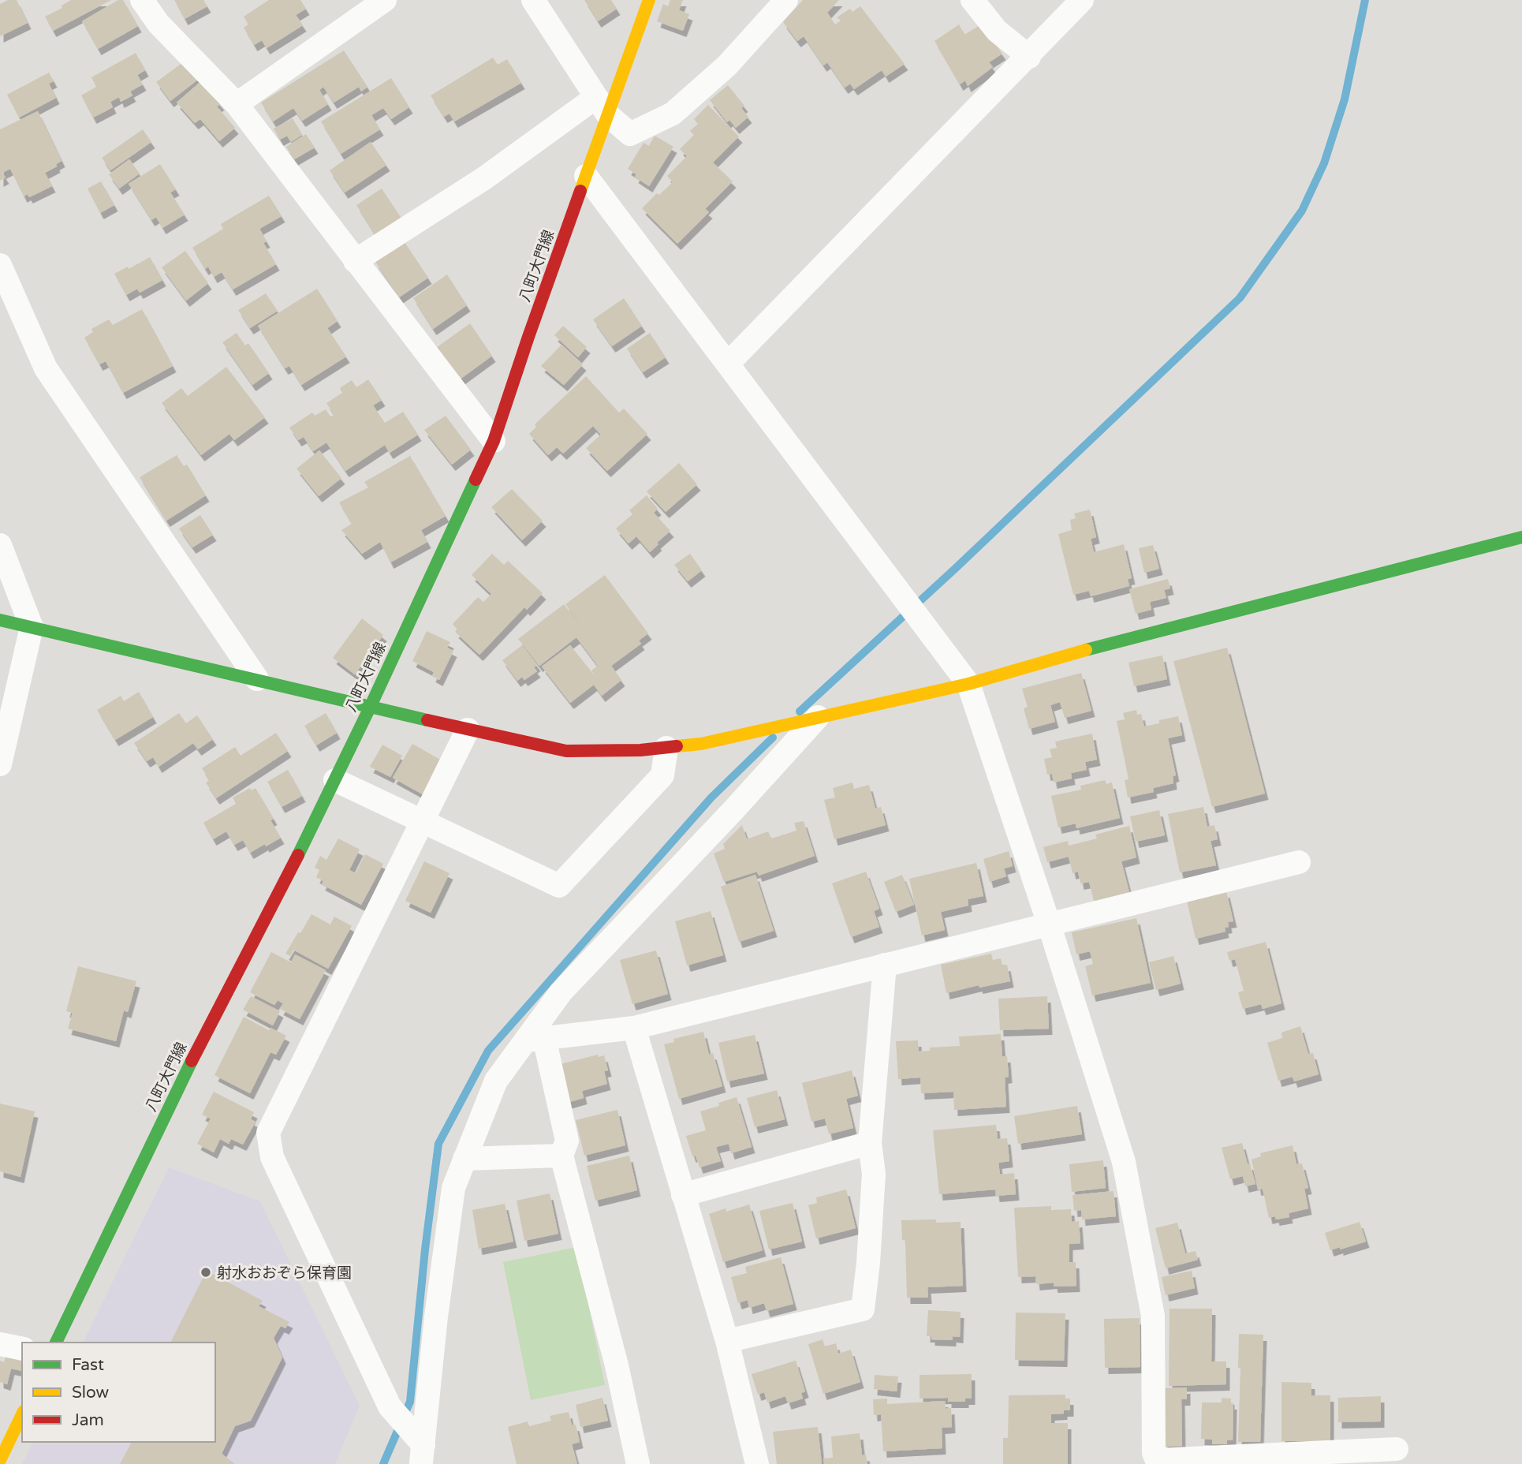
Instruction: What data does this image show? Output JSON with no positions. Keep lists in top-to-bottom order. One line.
{"streets":{"street":["八町大門線"]},"places":["射水おおぞら保育園"],"legend":["Fast","Slow","Jam"]}
